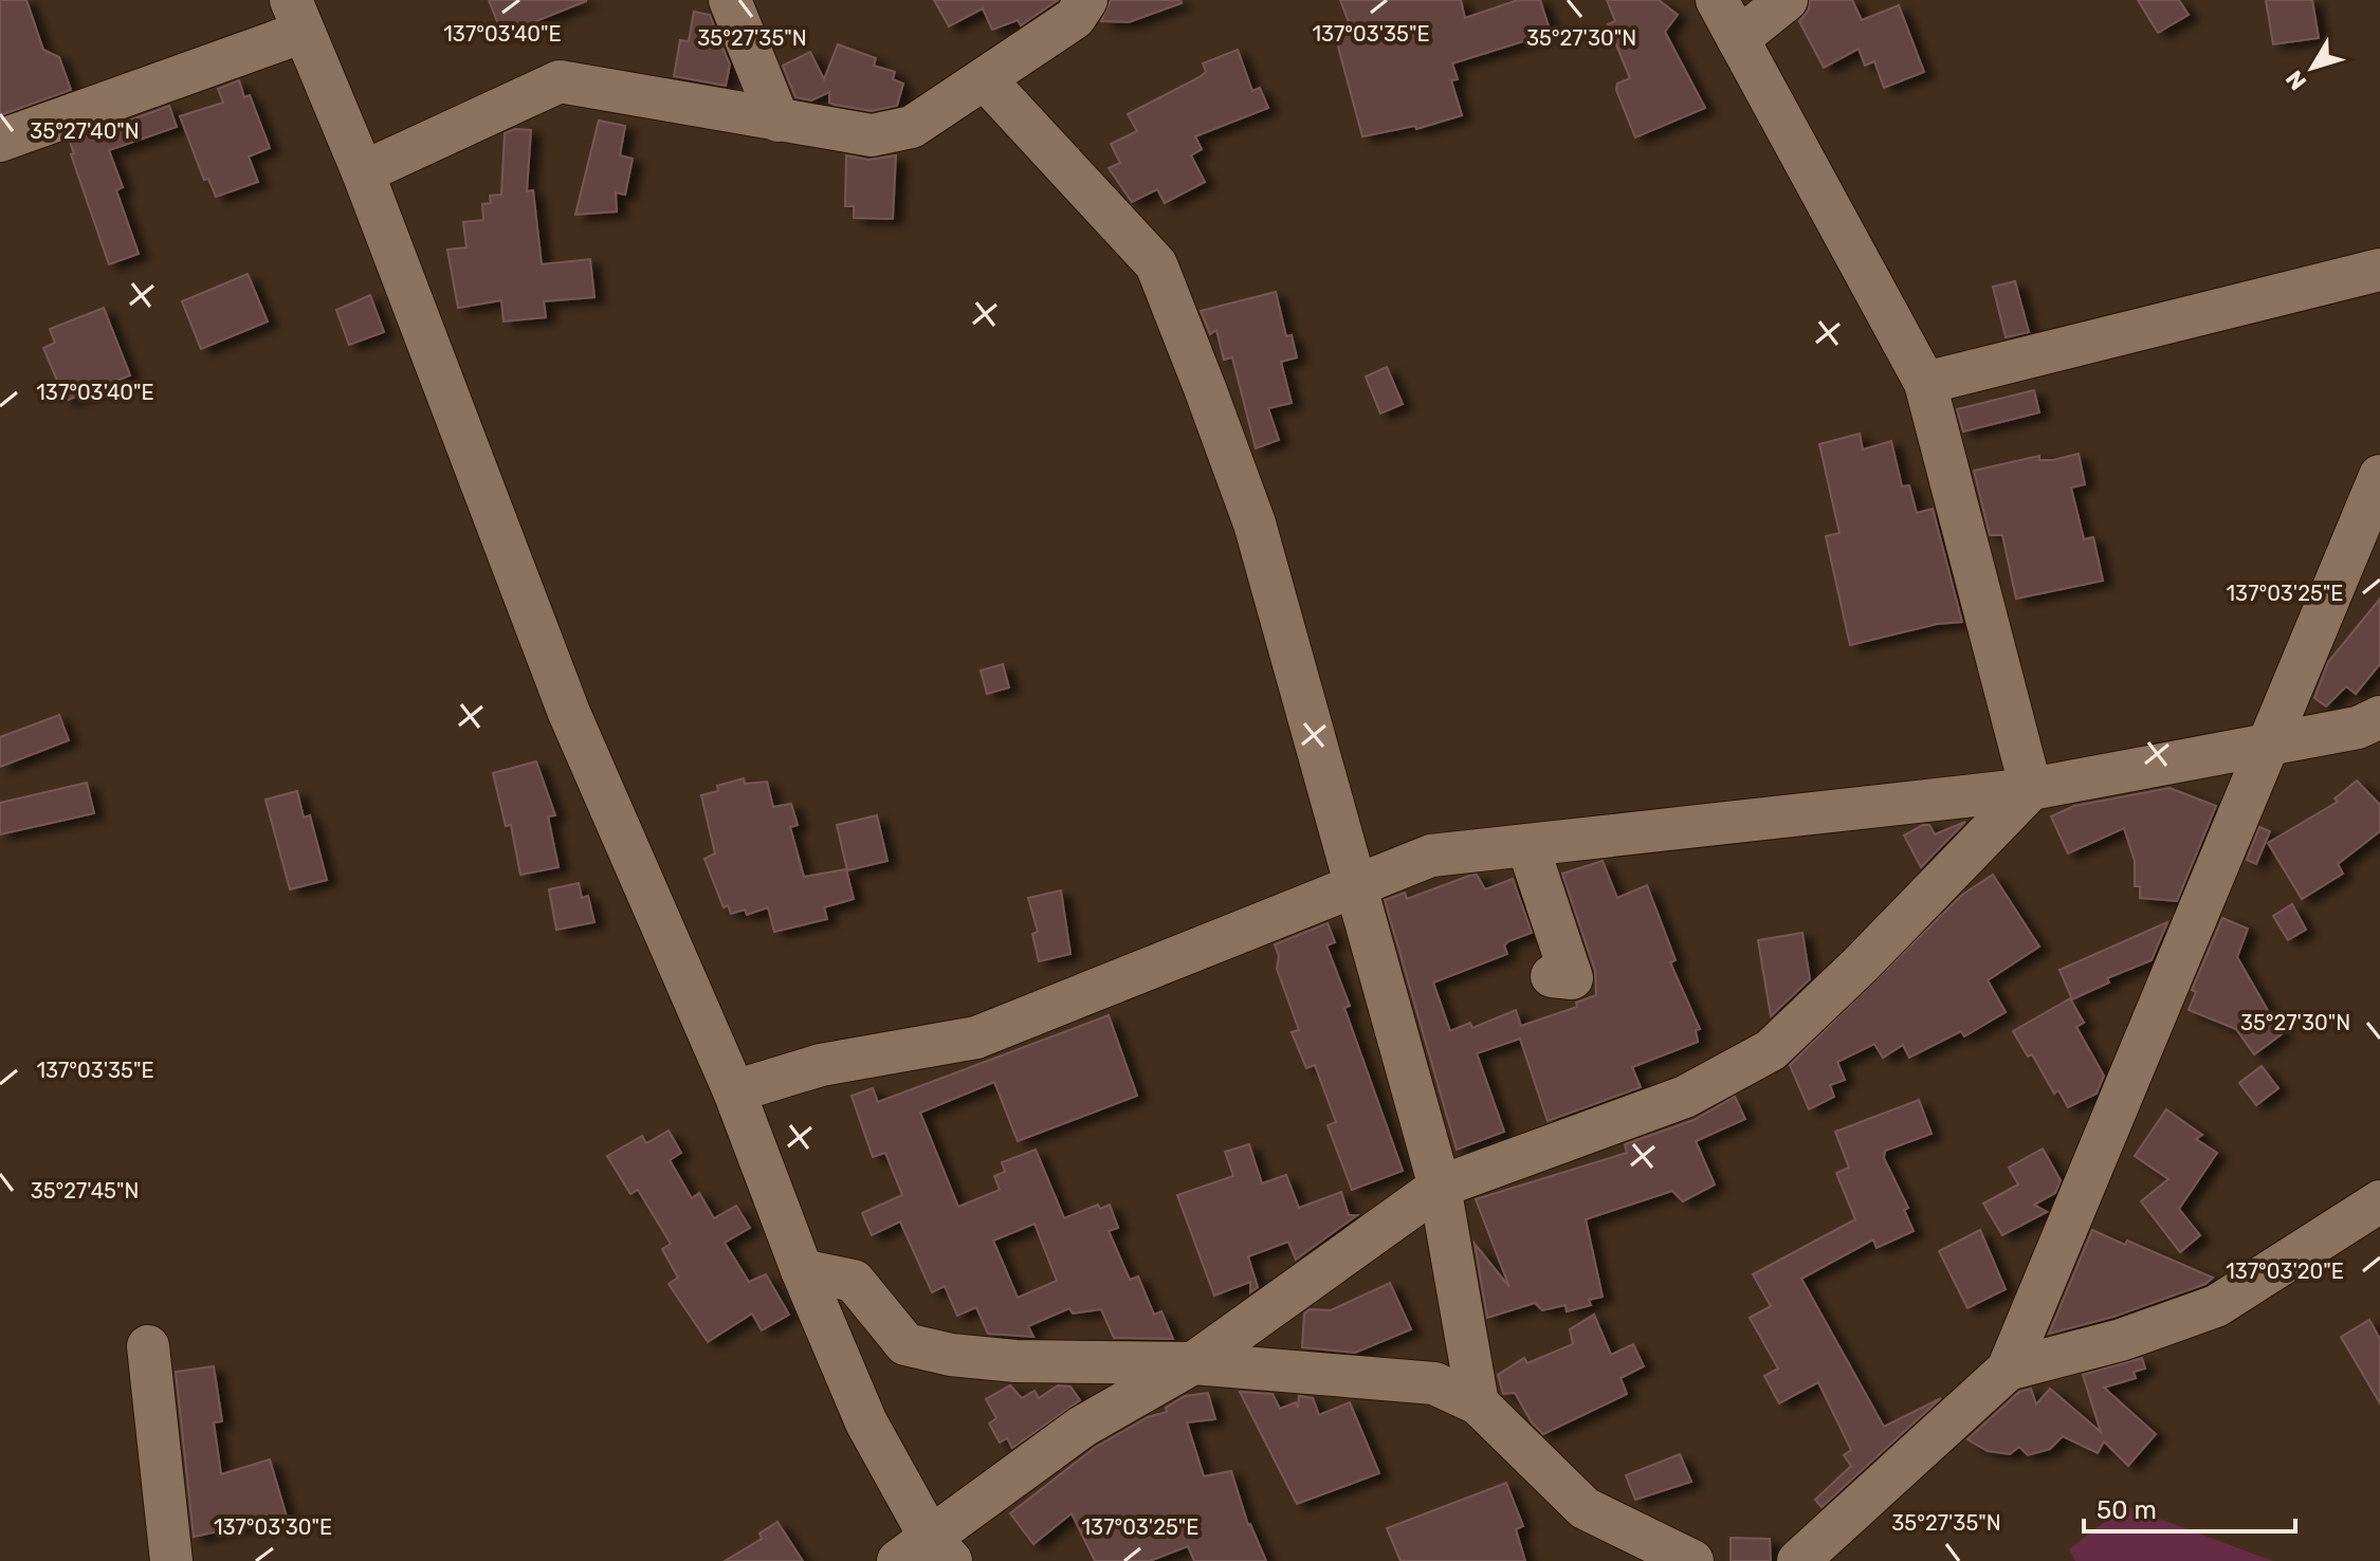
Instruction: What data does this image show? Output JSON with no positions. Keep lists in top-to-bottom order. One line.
{"scale_bar":"50 m","north":"bottom left","coordinates":["137°03'40\"E","137°03'35\"E","35°27'35\"N","35°27'30\"N","35°27'40\"N","137°03'25\"E","35°27'45\"N","137°03'20\"E","137°03'30\"E"]}
